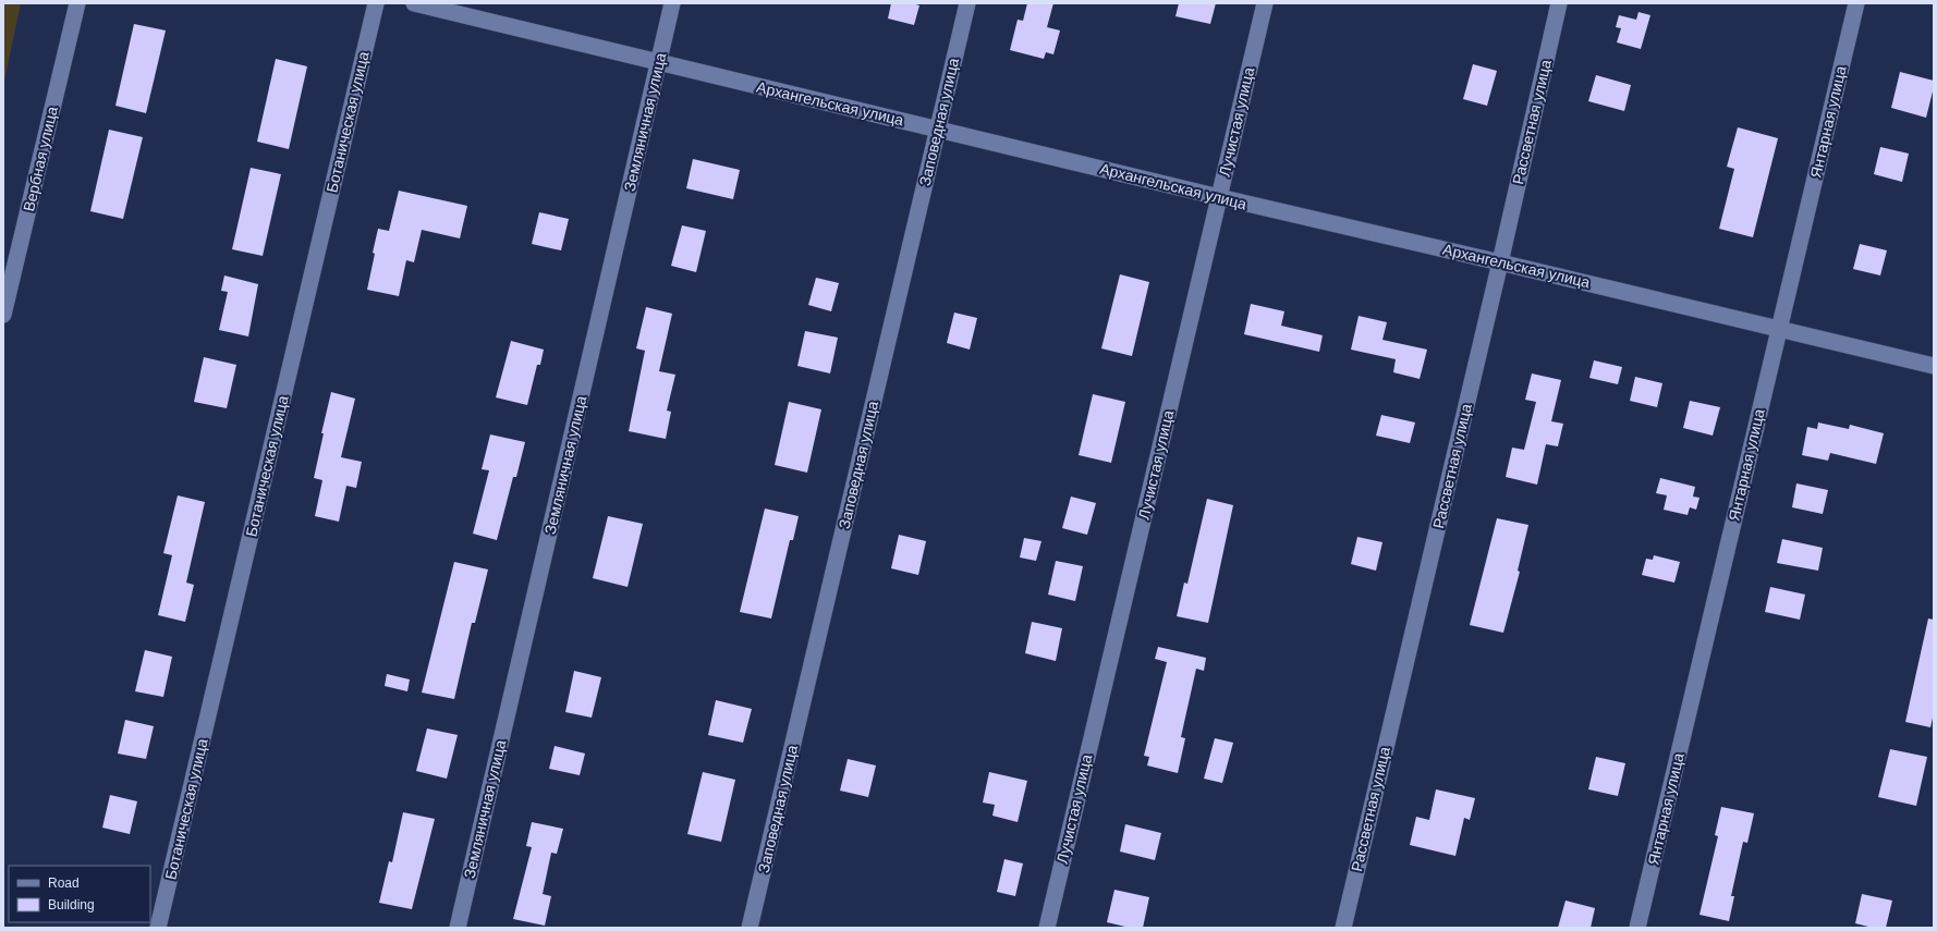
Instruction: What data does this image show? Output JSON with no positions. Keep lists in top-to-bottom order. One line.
{"streets":{"street":["Архангельская улица","Ботаническая улица","Земляничная улица","Заповедная улица","Лучистая улица","Рассветная улица","Янтарная улица","Вербная улица"]},"crossings":[["Архангельская улица","Земляничная улица"],["Архангельская улица","Заповедная улица"],["Архангельская улица","Лучистая улица"],["Архангельская улица","Рассветная улица"],["Архангельская улица","Янтарная улица"]],"legend":["Road","Building"]}
